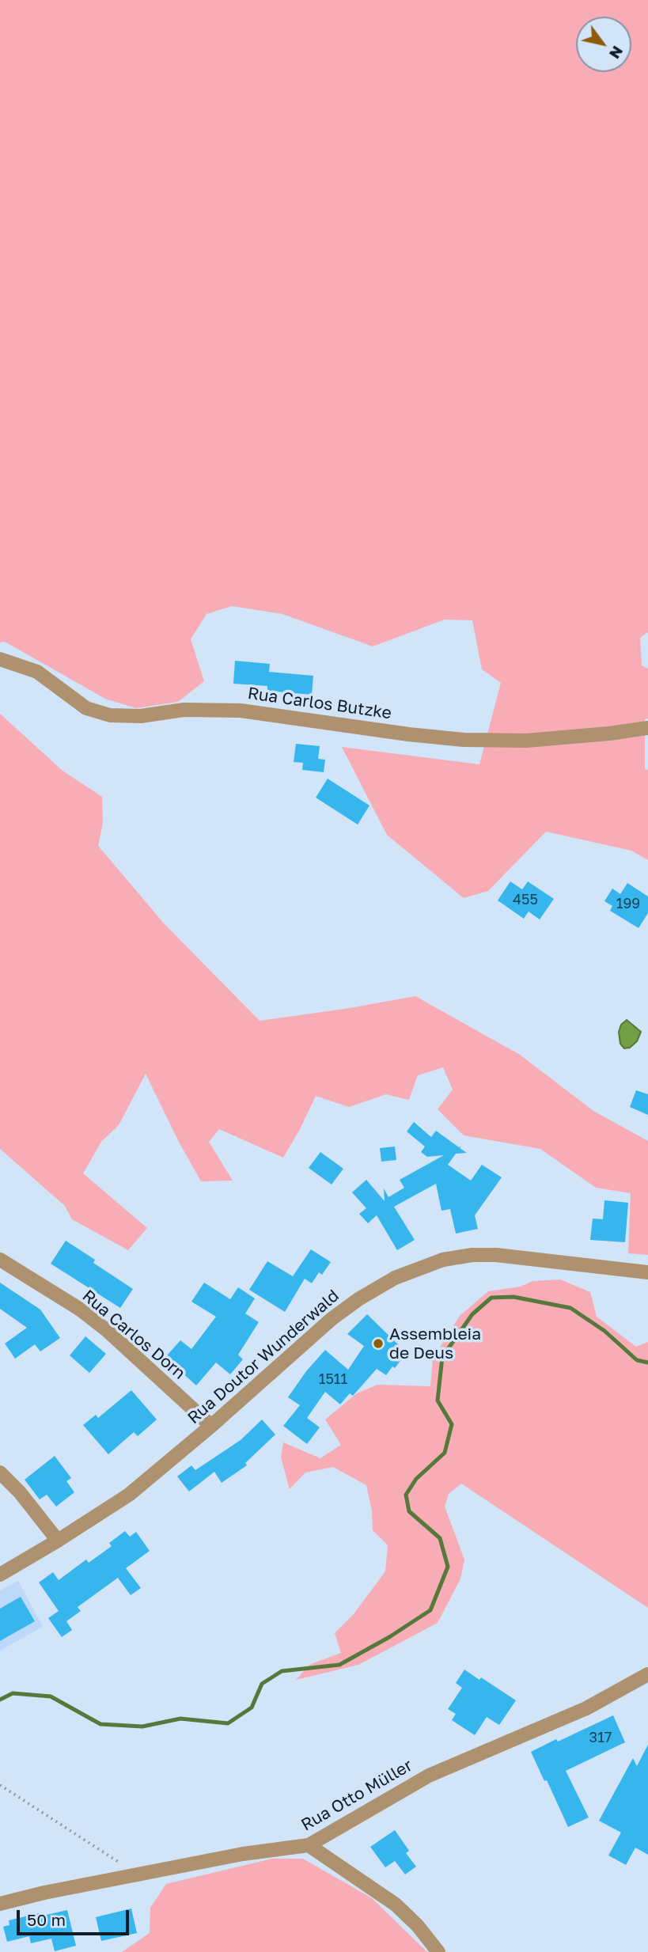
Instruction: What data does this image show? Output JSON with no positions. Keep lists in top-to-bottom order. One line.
{"streets":{"street":["Rua Carlos Butzke","Rua Carlos Dorn","Rua Doutor Wunderwald","Rua Otto Müller"]},"crossings":[["Rua Carlos Dorn","Rua Doutor Wunderwald"]],"places":["Assembleia de Deus"],"house_numbers":["455","199","1511","317"],"scale_bar":"50 m","north":"bottom right"}
